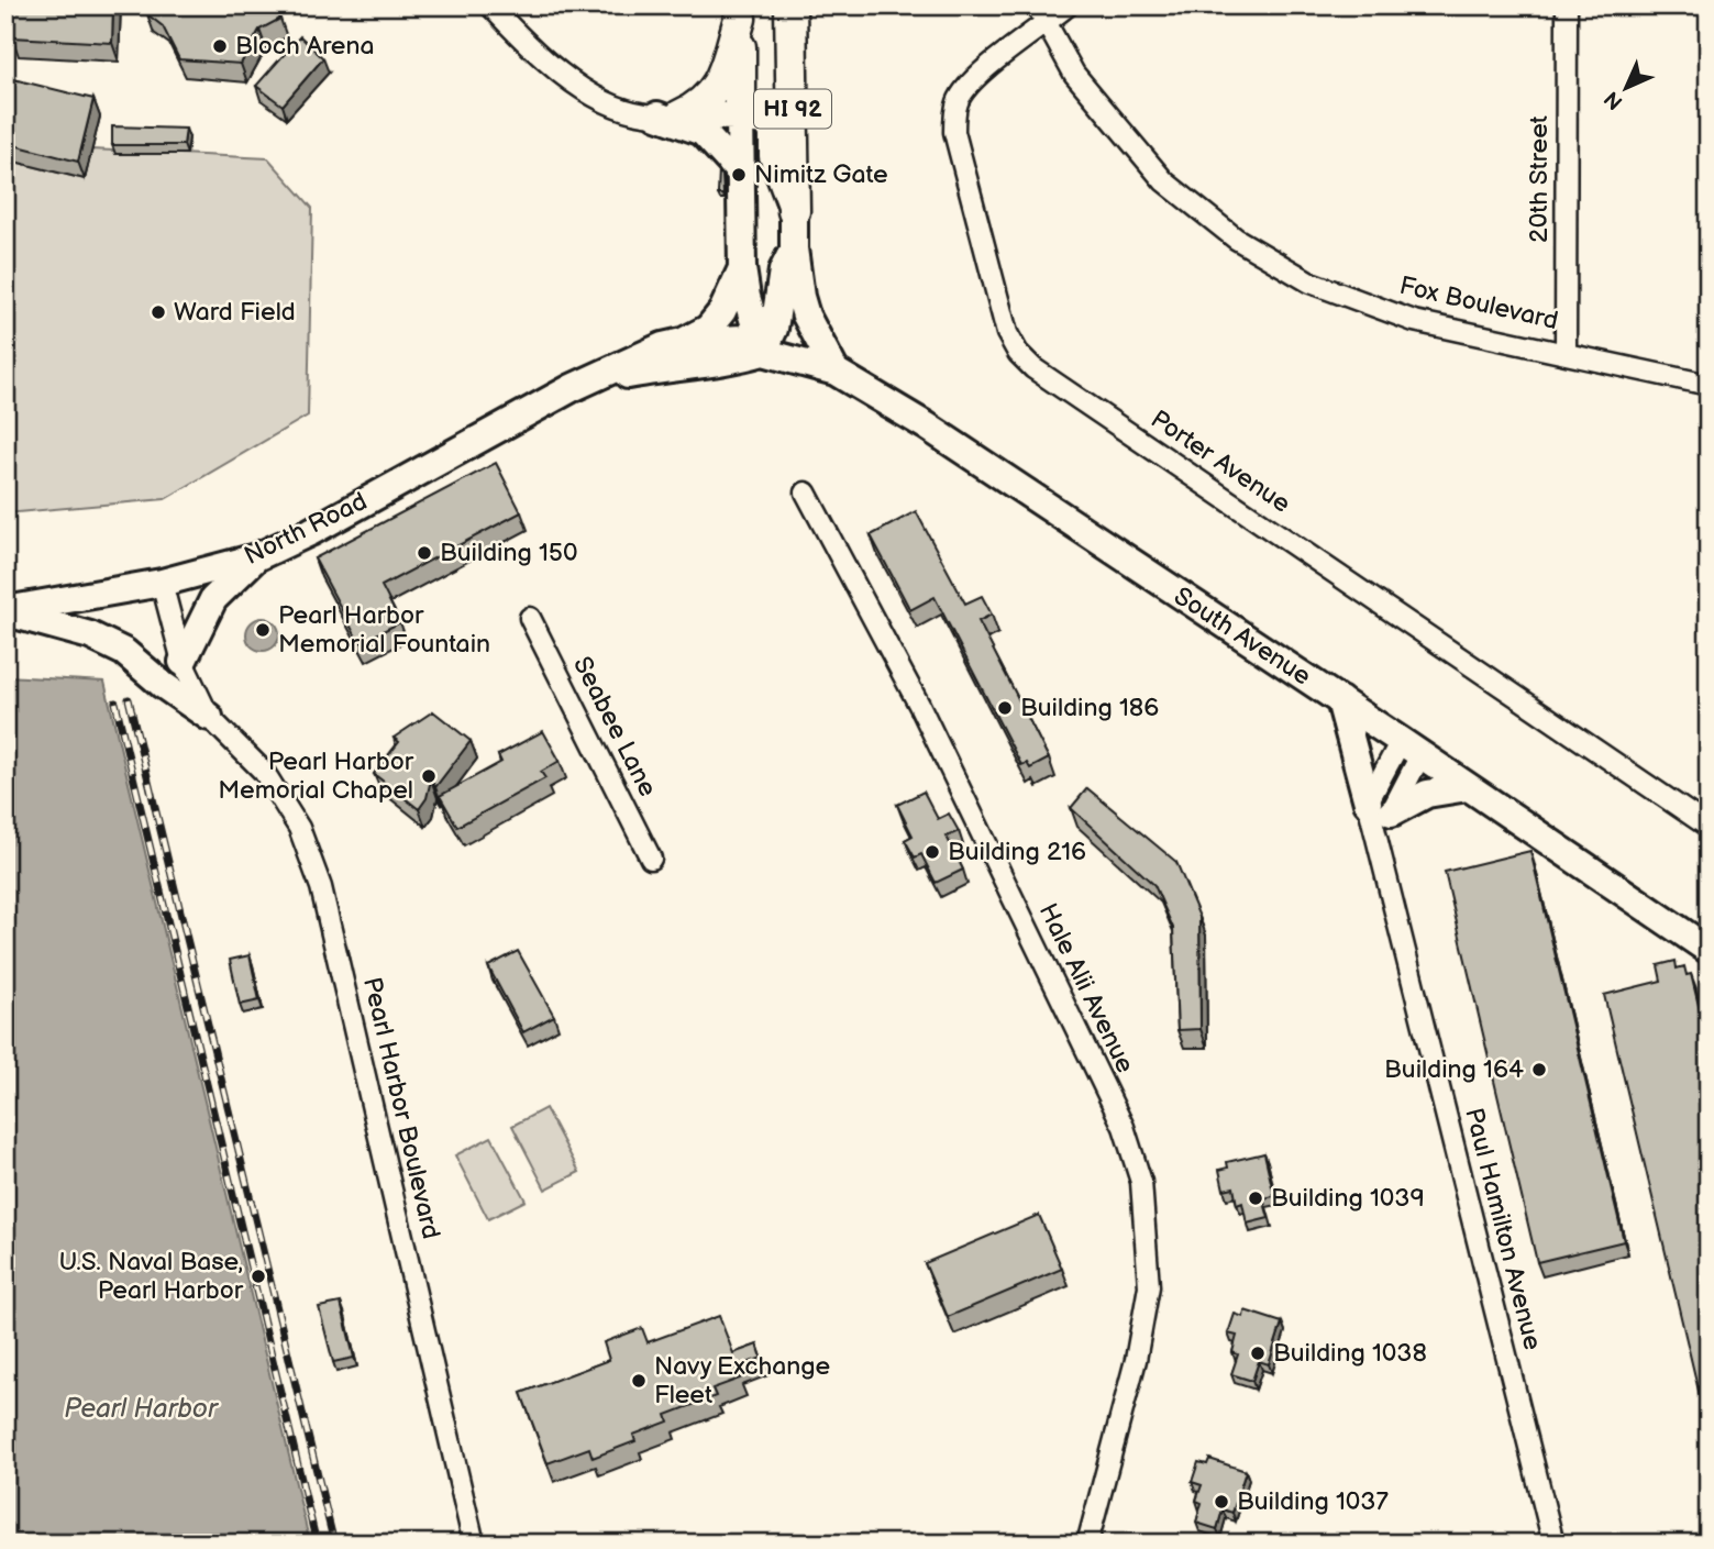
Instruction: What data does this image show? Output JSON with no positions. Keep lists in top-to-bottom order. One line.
{"streets":{"main road":["HI 92"],"street":["20th Street","Fox Boulevard","Porter Avenue","North Road","South Avenue","Seabee Lane","Hale Alii Avenue","Pearl Harbor Boulevard","Paul Hamilton Avenue"]},"crossings":[["20th Street","Fox Boulevard"],["Fox Boulevard","Porter Avenue"],["North Road","South Avenue"],["North Road","Pearl Harbor Boulevard"]],"water":["Pearl Harbor"],"places":["Bloch Arena","Nimitz Gate","Ward Field","Building 150","Pearl Harbor Memorial Fountain","Building 186","Pearl Harbor Memorial Chapel","Building 216","Building 164","Building 1039","U.S. Naval Base, Pearl Harbor","Building 1038","Navy Exchange Fleet","Building 1037"],"north":"bottom left"}
